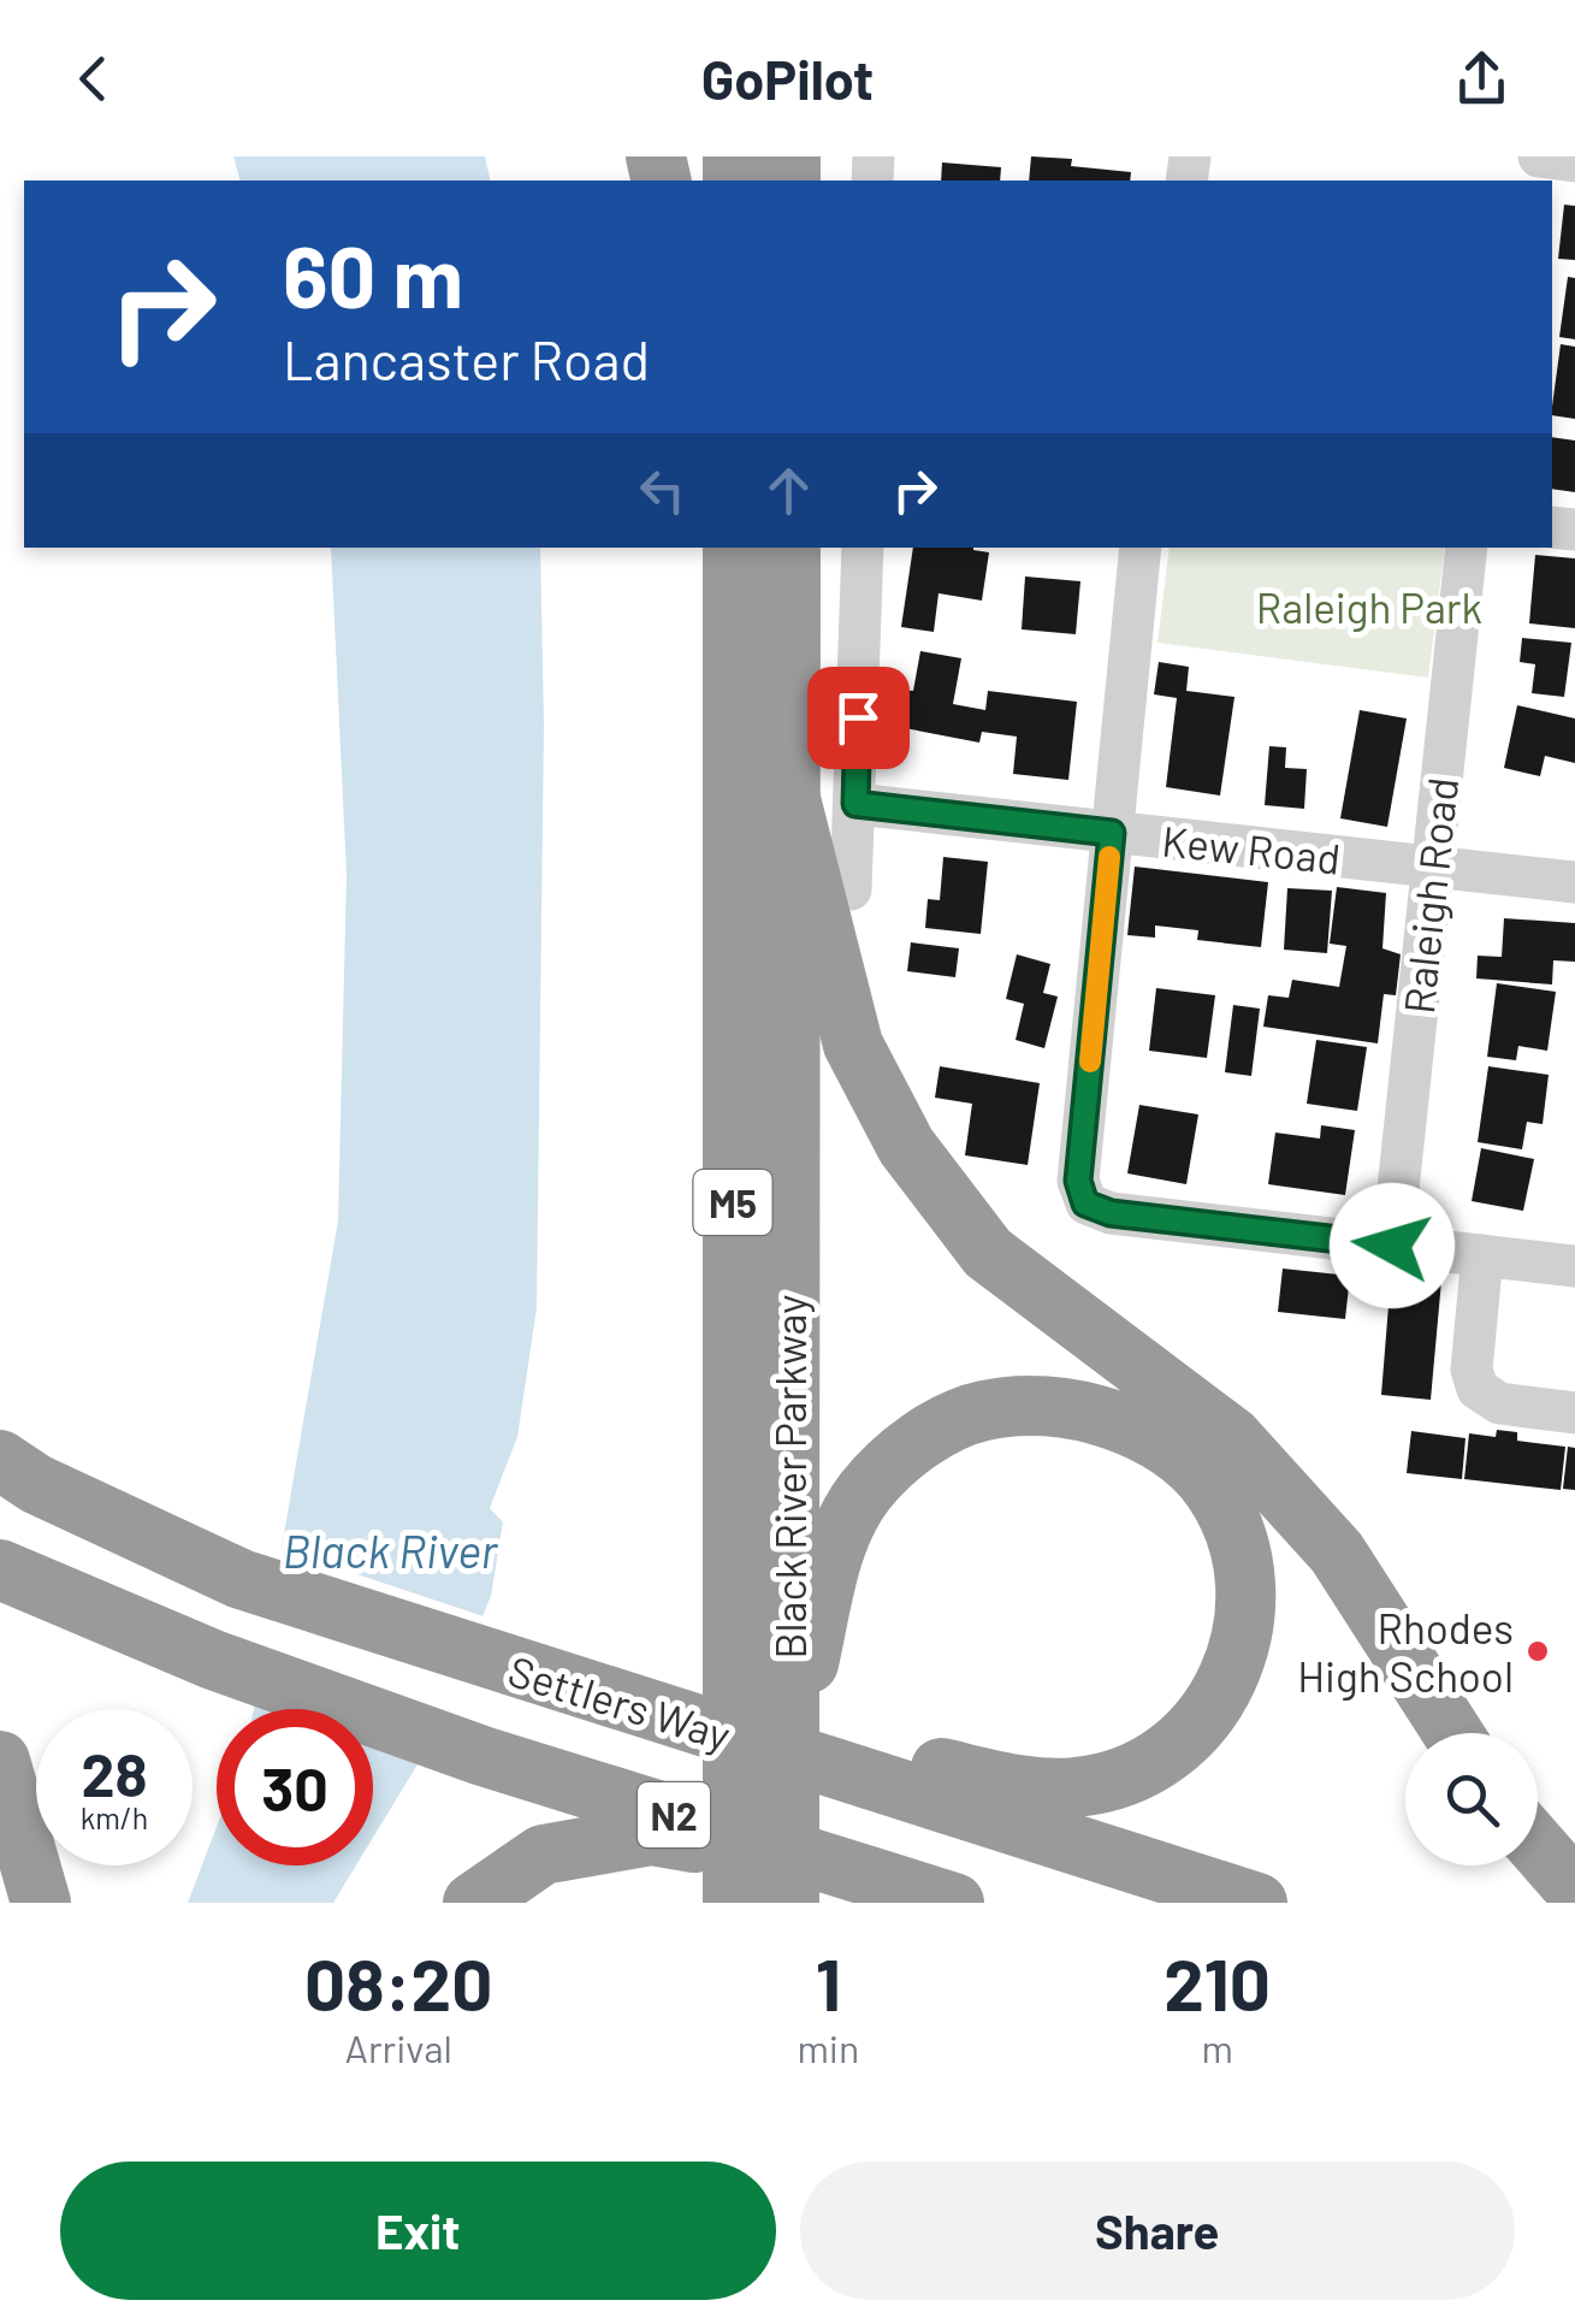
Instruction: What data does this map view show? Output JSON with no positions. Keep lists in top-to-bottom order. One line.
{"streets":{"highway":["M5","Black River Parkway","Settlers Way","N2"],"street":["Kew Road","Raleigh Road"]},"crossings":[["Kew Road","Raleigh Road"]],"water":["Black River"],"parks":["Raleigh Park"],"places":["Rhodes High School"],"page":{"header":"GoPilot","turn":["60 m","Lancaster Road"],"speed":"28 km/h","limit":"30","eta":["08:20","Arrival","1","min","210","m"],"buttons":["Exit","Share"]}}
